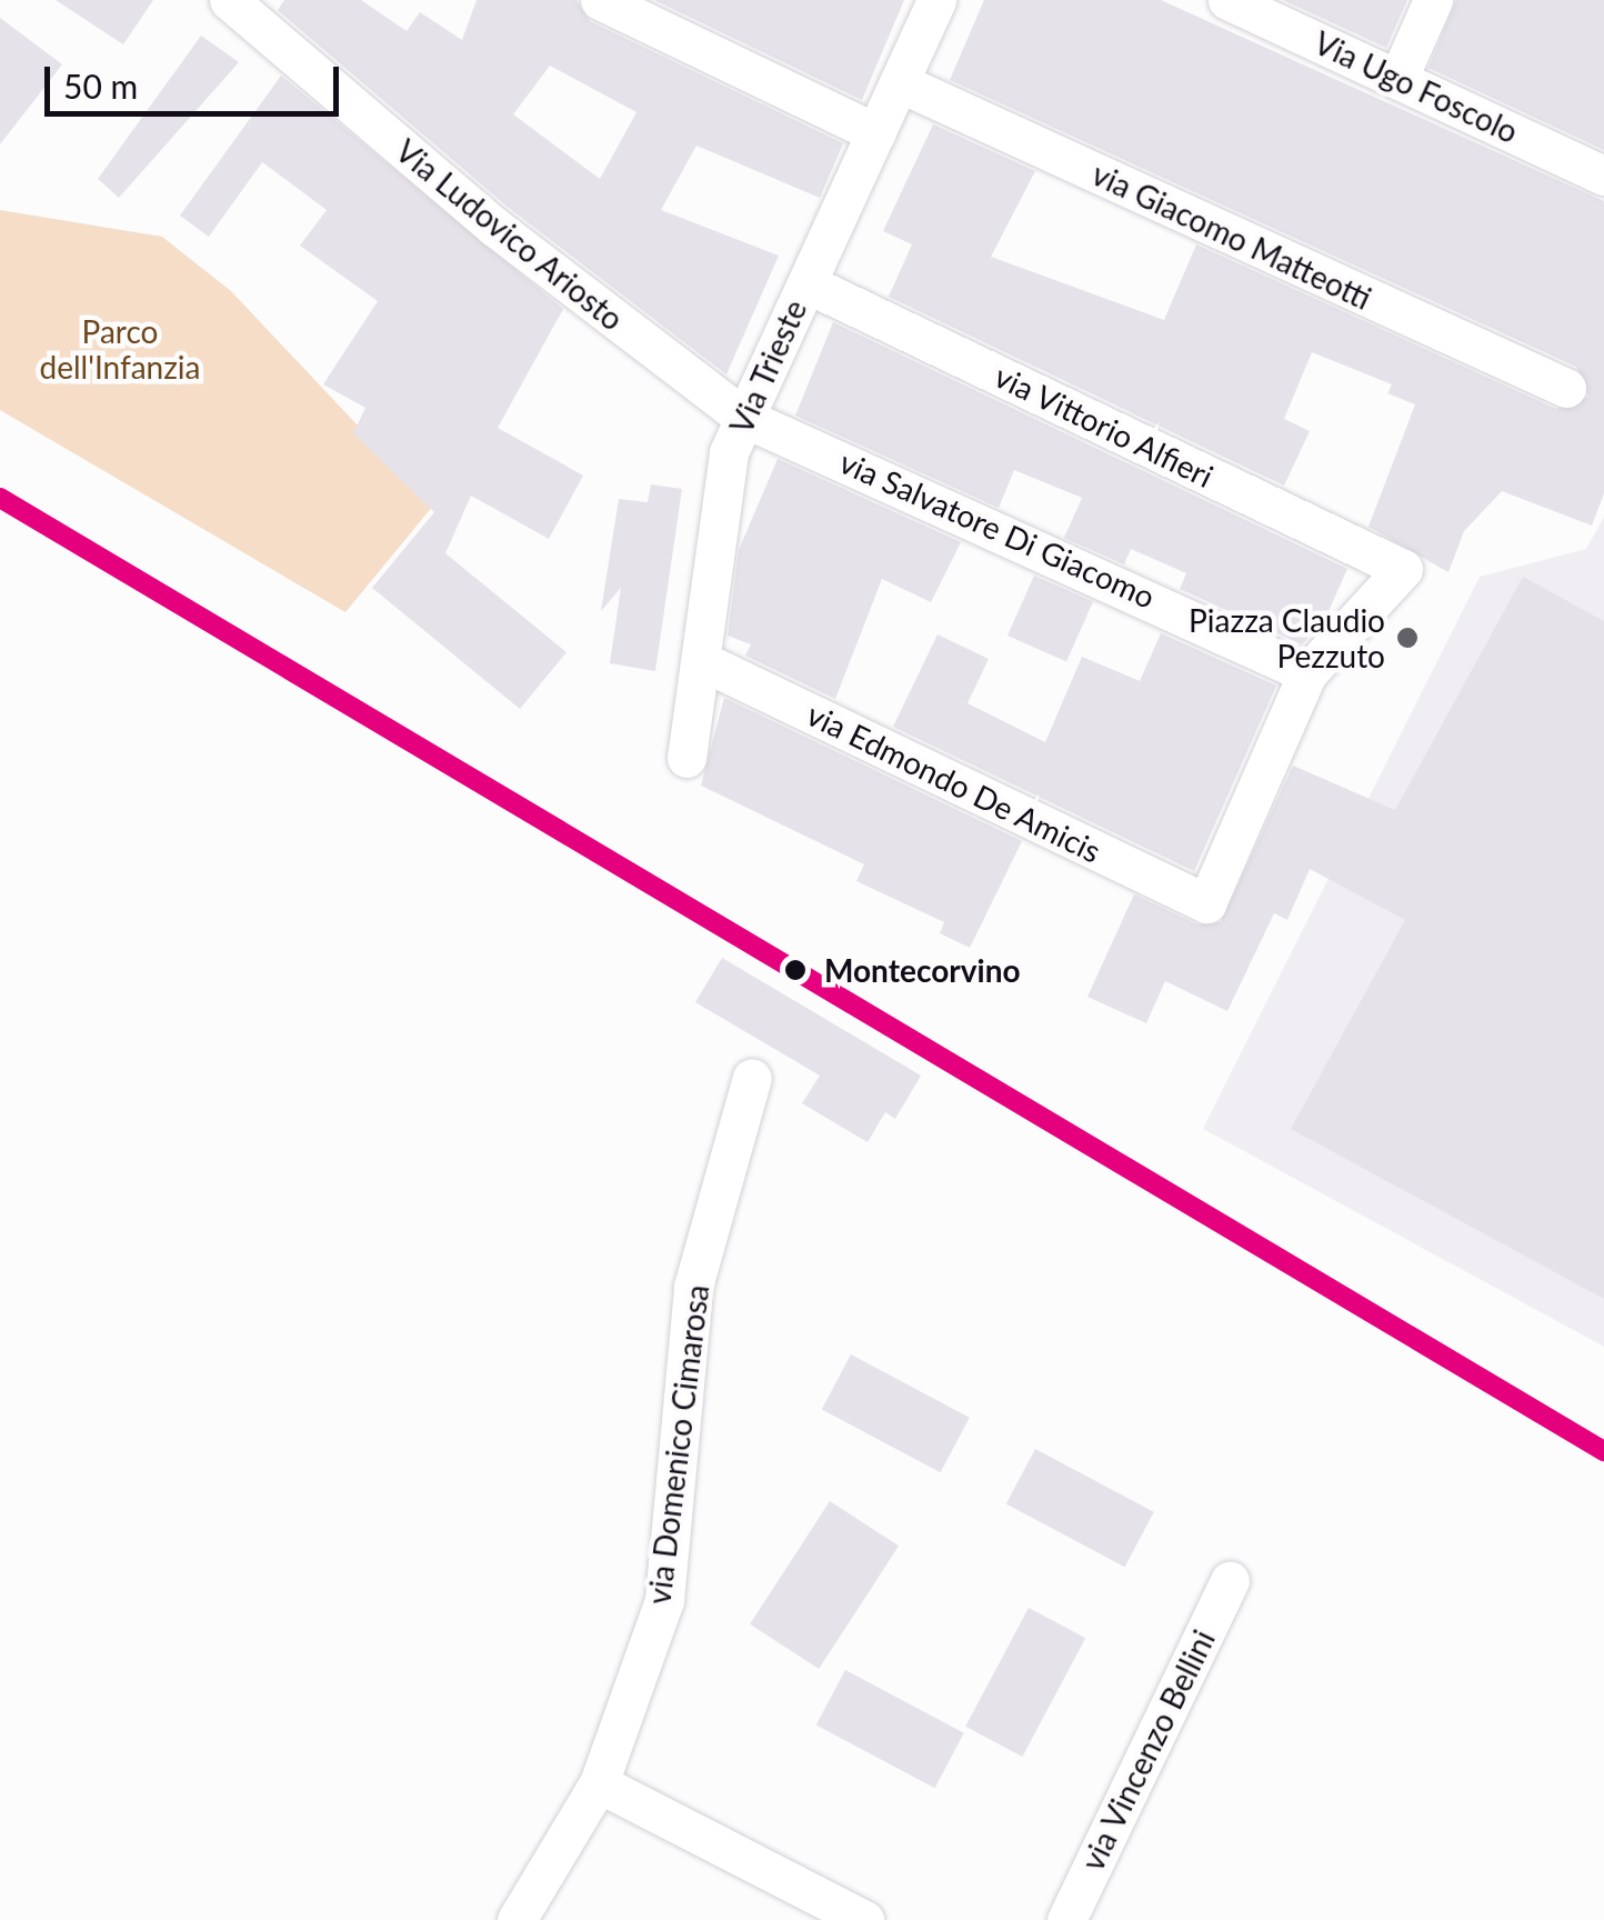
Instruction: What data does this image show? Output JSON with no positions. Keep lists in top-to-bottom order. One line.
{"streets":{"street":["Via Ugo Foscolo","Via Ludovico Ariosto","via Giacomo Matteotti","Via Trieste","via Vittorio Alfieri","via Salvatore Di Giacomo","via Edmondo De Amicis","via Domenico Cimarosa","via Vincenzo Bellini"]},"crossings":[["Via Ludovico Ariosto","Via Trieste"],["Via Ludovico Ariosto","via Salvatore Di Giacomo"],["via Giacomo Matteotti","Via Trieste"],["Via Trieste","via Vittorio Alfieri"],["Via Trieste","via Salvatore Di Giacomo"],["Via Trieste","via Edmondo De Amicis"],["via Vittorio Alfieri","via Salvatore Di Giacomo"],["via Vittorio Alfieri","via Edmondo De Amicis"],["via Salvatore Di Giacomo","via Edmondo De Amicis"]],"parks":["Parco dell'Infanzia"],"places":["Piazza Claudio Pezzuto","Montecorvino"],"scale_bar":"50 m"}
